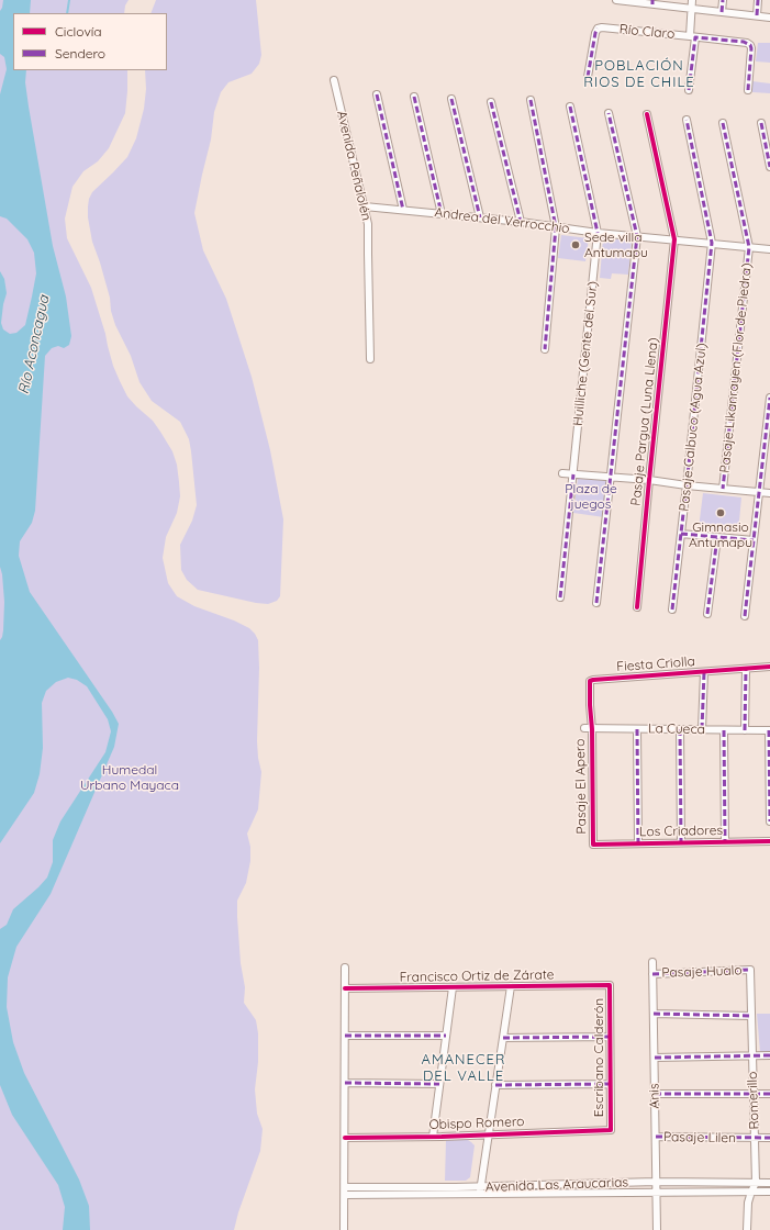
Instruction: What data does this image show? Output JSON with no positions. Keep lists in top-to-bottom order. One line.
{"streets":{"street":["Río Claro","Avenida Peñalolén","Andrea del Verrocchio","Huilliche (Gente del Sur)","Pasaje Likanrayen (Flor de Piedra)","Pasaje Pargua (Luna Llena)","Pasaje Calbuco (Agua Azul)","Fiesta Criolla","La Cueca","Pasaje El Apero","Los Criadores","Pasaje Hualo","Francisco Ortiz de Zárate","Escribano Calderón","Anis","Romerillo","Obispo Romero","Pasaje Lilen","Avenida Las Araucarias"]},"crossings":[["Avenida Peñalolén","Andrea del Verrocchio"],["Andrea del Verrocchio","Huilliche (Gente del Sur)"],["Andrea del Verrocchio","Pasaje Likanrayen (Flor de Piedra)"],["Andrea del Verrocchio","Pasaje Pargua (Luna Llena)"],["Andrea del Verrocchio","Pasaje Calbuco (Agua Azul)"],["Fiesta Criolla","La Cueca"],["Fiesta Criolla","Pasaje El Apero"],["La Cueca","Pasaje El Apero"],["Pasaje El Apero","Los Criadores"],["Pasaje Hualo","Anis"],["Pasaje Hualo","Romerillo"],["Francisco Ortiz de Zárate","Escribano Calderón"],["Escribano Calderón","Obispo Romero"],["Anis","Pasaje Lilen"],["Anis","Avenida Las Araucarias"],["Romerillo","Pasaje Lilen"],["Romerillo","Avenida Las Araucarias"]],"districts":["POBLACIÓN RIOS DE CHILE","AMANECER DEL VALLE"],"water":["Río Aconcagua"],"parks":["Plaza de juegos","Humedal Urbano Mayaca"],"places":["Sede villa Antumapu","Gimnasio Antumapu"],"legend":["Ciclovía","Sendero"]}
